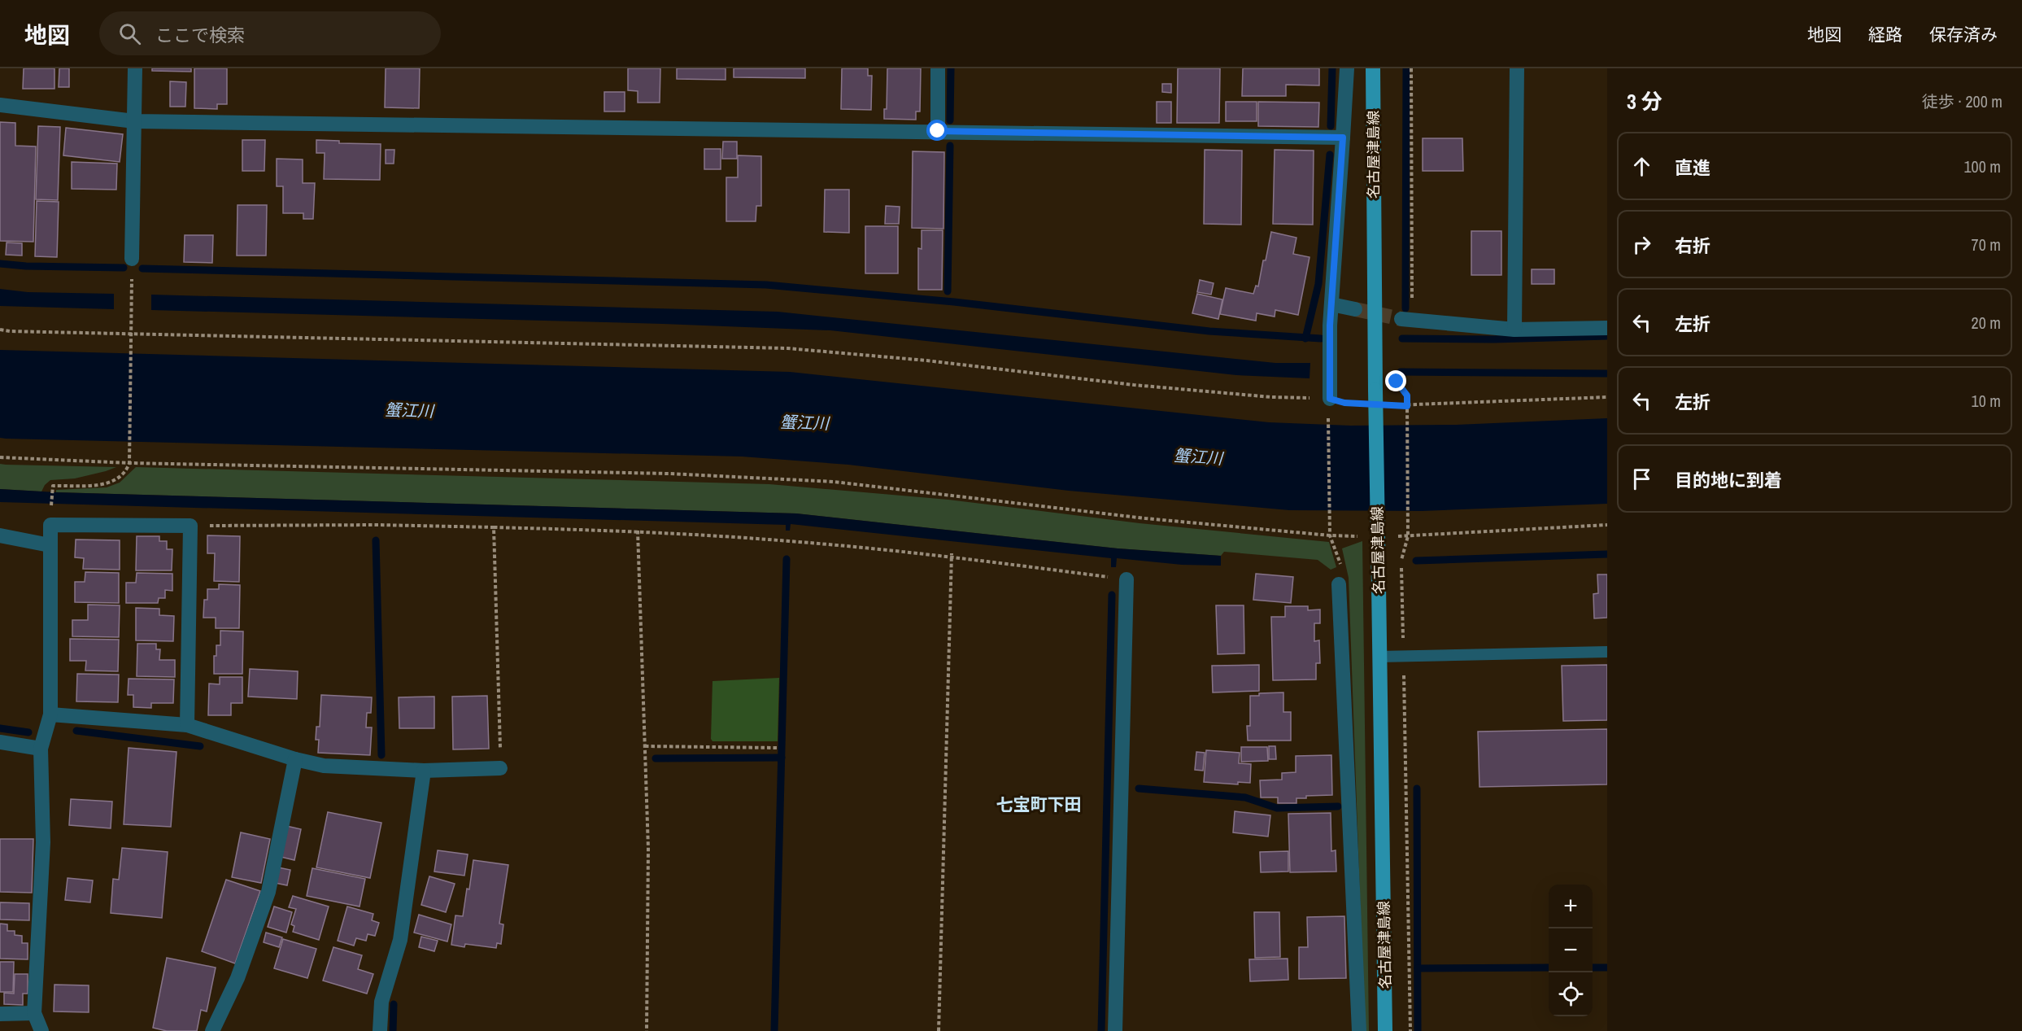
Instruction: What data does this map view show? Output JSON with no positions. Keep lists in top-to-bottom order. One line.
{"streets":{"main road":["名古屋津島線"]},"districts":["七宝町下田"],"water":["蟹江川"],"page":{"header":"地図","search":"ここで検索","nav":["地図","経路","保存済み"],"heading":["3 分","徒歩 · 200 m"],"list":[["直進","100 m"],["右折","70 m"],["左折","20 m"],["左折","10 m"],"目的地に到着"],"map_buttons":["+","−"]}}
